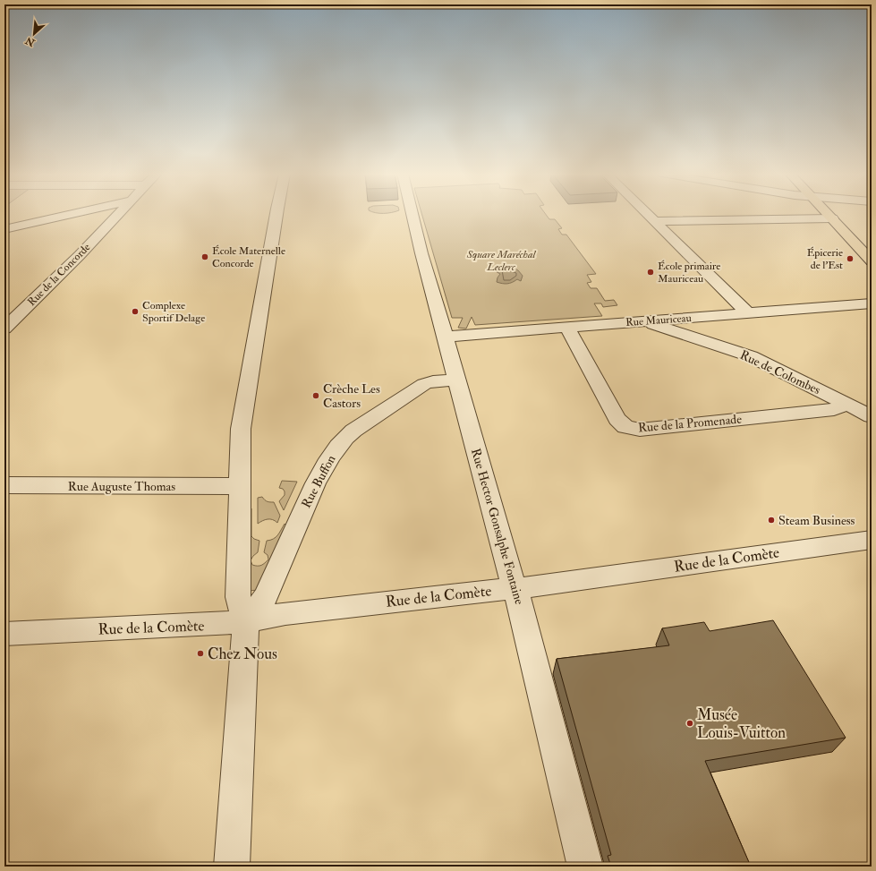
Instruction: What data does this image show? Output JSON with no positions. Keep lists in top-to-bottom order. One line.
{"streets":{"street":["Rue de la Concorde","Rue Mauriceau","Rue de Colombes","Rue de la Promenade","Rue Buffon","Rue Auguste Thomas","Rue Hector Gonsalphe Fontaine","Rue de la Comète"]},"crossings":[["Rue Mauriceau","Rue de Colombes"],["Rue Mauriceau","Rue de la Promenade"],["Rue Mauriceau","Rue Hector Gonsalphe Fontaine"],["Rue de Colombes","Rue de la Promenade"],["Rue Buffon","Rue Hector Gonsalphe Fontaine"],["Rue Buffon","Rue de la Comète"],["Rue Hector Gonsalphe Fontaine","Rue de la Comète"]],"parks":["Square Maréchal Leclerc"],"places":["École Maternelle Concorde","Épicerie de l’Est","École primaire Mauriceau","Complexe Sportif Delage","Crèche Les Castors","Steam Business","Chez Nous","Musée Louis-Vuitton"],"north":"bottom left"}
